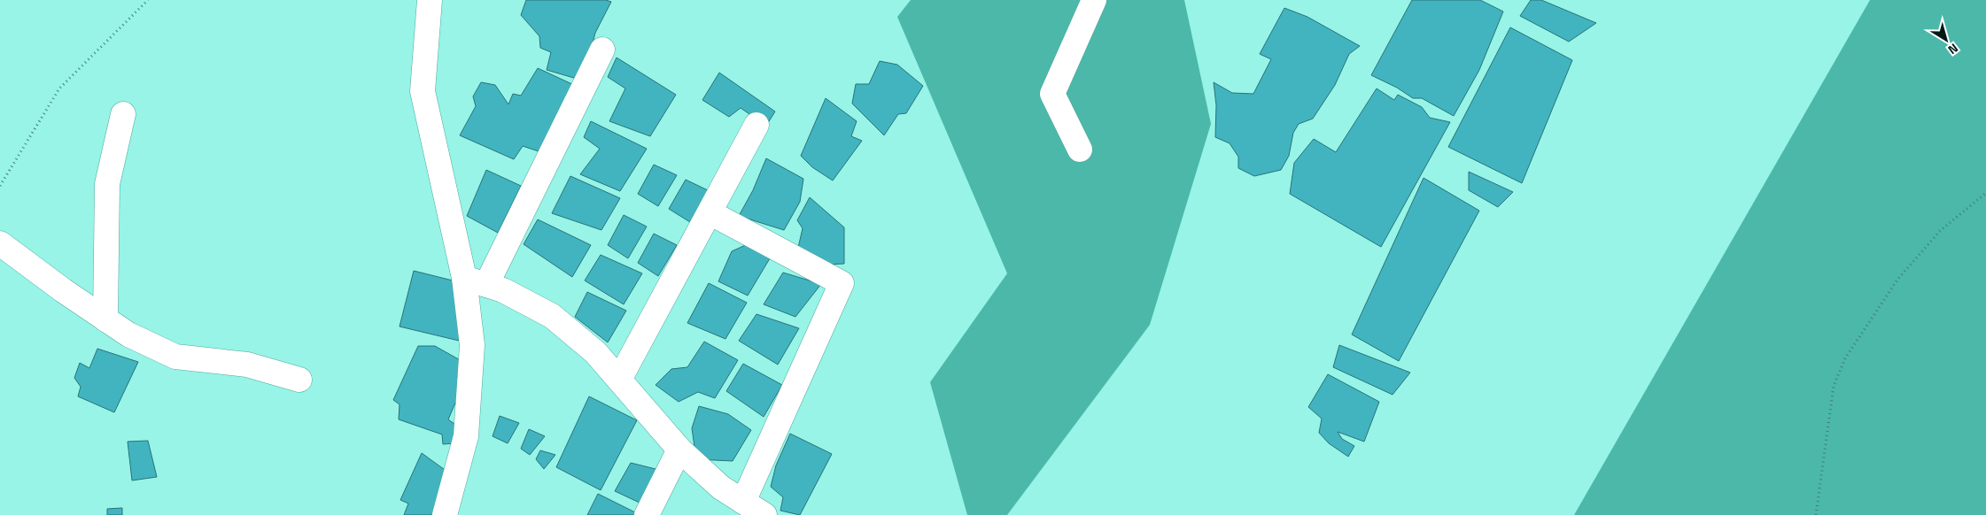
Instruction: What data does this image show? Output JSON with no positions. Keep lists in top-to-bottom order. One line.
{"north":"bottom right"}
